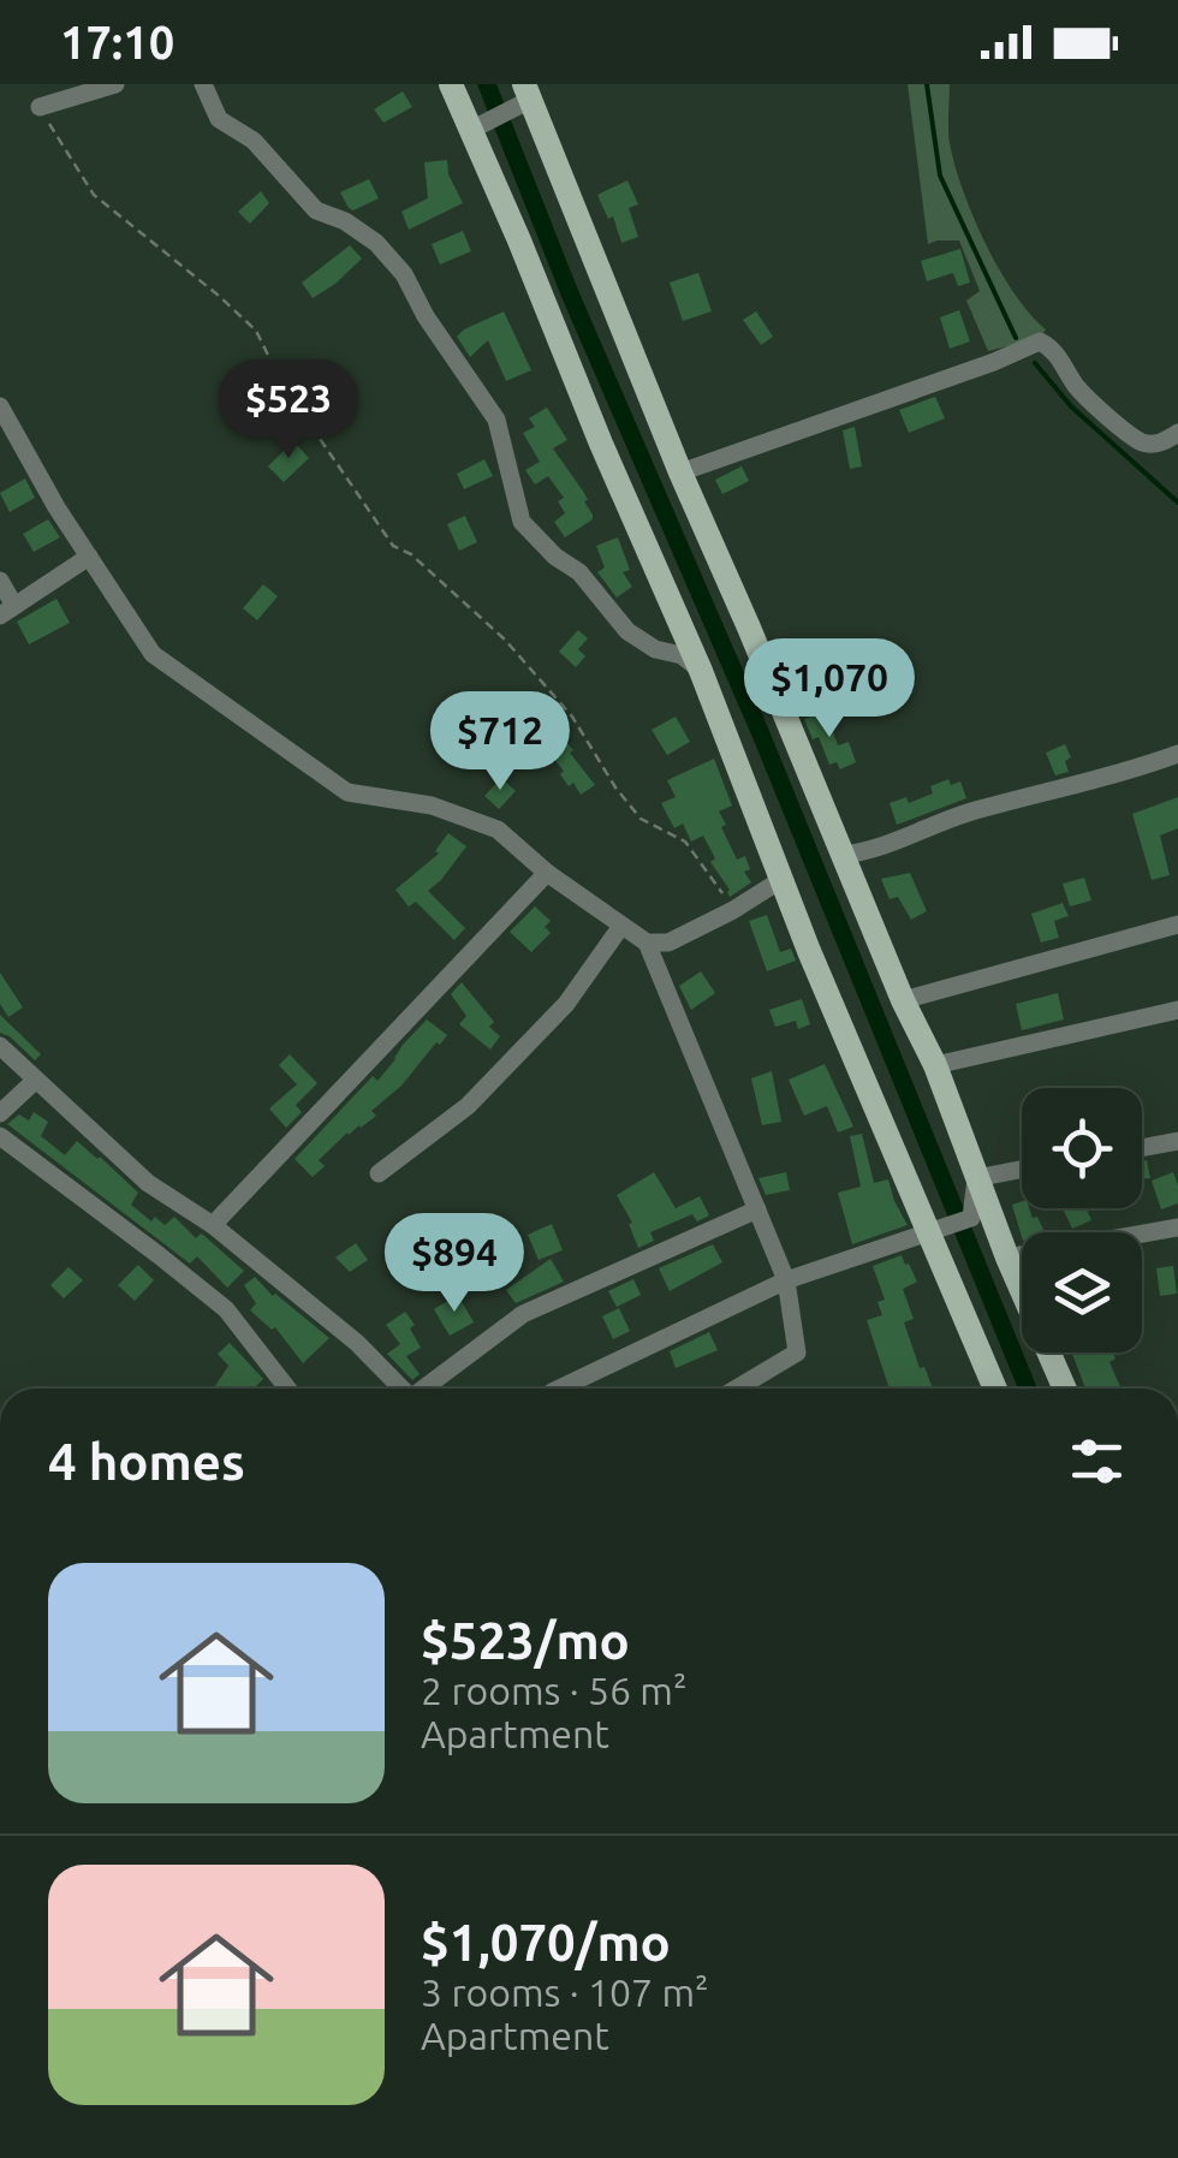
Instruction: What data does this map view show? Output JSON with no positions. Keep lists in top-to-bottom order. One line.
{"page":{"status":"17:10","price":["$523","$1,070","$712","$894"],"heading":"4 homes","list":[{"name":"$523/mo","note":"2 rooms · 56 m² · Apartment"},{"name":"$1,070/mo","note":"3 rooms · 107 m² · Apartment"}]}}
